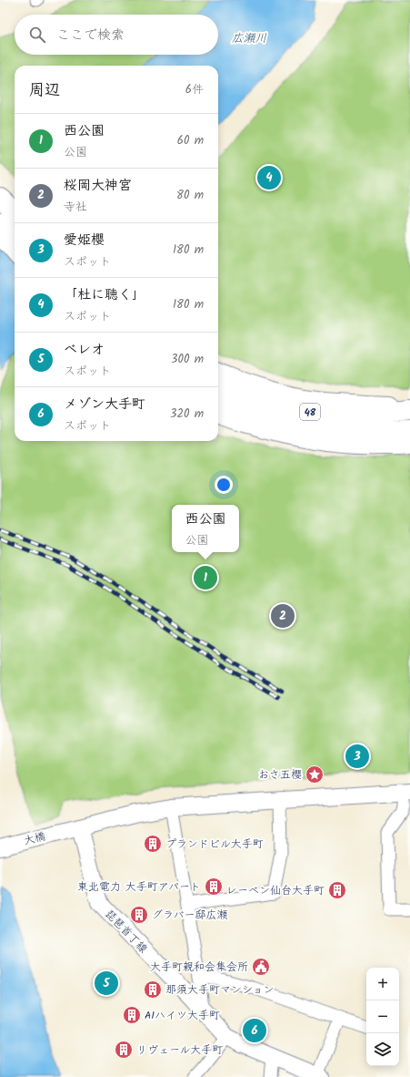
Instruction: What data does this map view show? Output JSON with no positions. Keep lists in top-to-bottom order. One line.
{"streets":{"highway":["48"],"street":["大橋","琵琶首丁線"]},"crossings":[["大橋","琵琶首丁線"]],"water":["広瀬川"],"places":{"place":["おさ五櫻"],"building":["プランドビル大手町","東北電力 大手町アパート","レーベン仙台大手町","グラバー邸広瀬","那須大手町マンション","AIハイツ大手町","リヴェール大手町"],"public building":["大手町親和会集会所"]},"page":{"search":"ここで検索","heading":["周辺","6件"],"list":[{"mark":"1","name":"西公園","note":"公園","value":"60 m"},{"mark":"2","name":"桜岡大神宮","note":"寺社","value":"80 m"},{"mark":"3","name":"愛姫櫻","note":"スポット","value":"180 m"},{"mark":"4","name":"「杜に聴く」","note":"スポット","value":"180 m"},{"mark":"5","name":"ベレオ","note":"スポット","value":"300 m"},{"mark":"6","name":"メゾン大手町","note":"スポット","value":"320 m"}],"pins":["4","1","2","3","5","6"],"popup":["西公園","公園"],"map_buttons":["+","−"]}}
